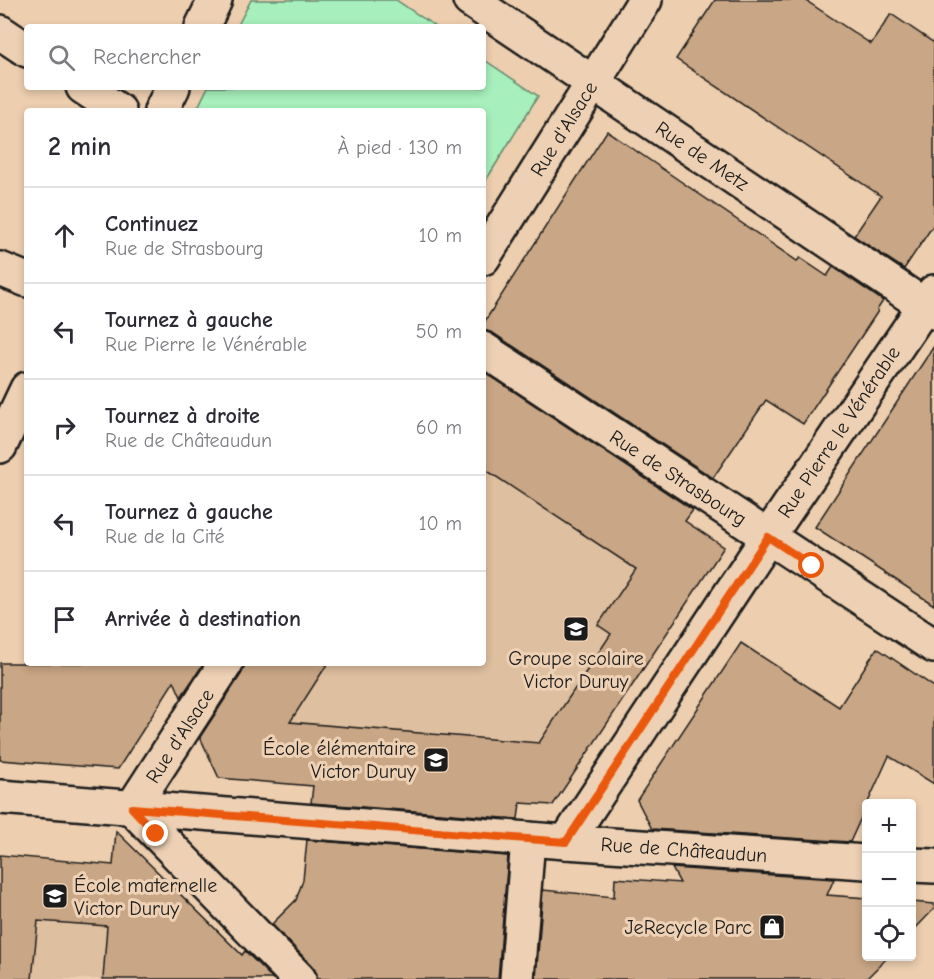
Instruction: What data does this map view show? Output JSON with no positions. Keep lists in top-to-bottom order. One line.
{"streets":{"street":["Rue d'Alsace","Rue de Metz","Rue Pierre le Vénérable","Rue de Strasbourg","Rue de Châteaudun"]},"crossings":[["Rue d'Alsace","Rue de Metz"],["Rue d'Alsace","Rue de Châteaudun"],["Rue de Metz","Rue Pierre le Vénérable"],["Rue Pierre le Vénérable","Rue de Strasbourg"],["Rue Pierre le Vénérable","Rue de Châteaudun"]],"places":{"school or university":["Groupe scolaire Victor Duruy","École élémentaire Victor Duruy","École maternelle Victor Duruy"],"shop":["JeRecycle Parc"]},"page":{"search":"Rechercher","heading":["2 min","À pied · 130 m"],"list":[["Continuez","Rue de Strasbourg","10 m"],["Tournez à gauche","Rue Pierre le Vénérable","50 m"],["Tournez à droite","Rue de Châteaudun","60 m"],["Tournez à gauche","Rue de la Cité","10 m"],"Arrivée à destination"],"map_buttons":["+","−"]}}
